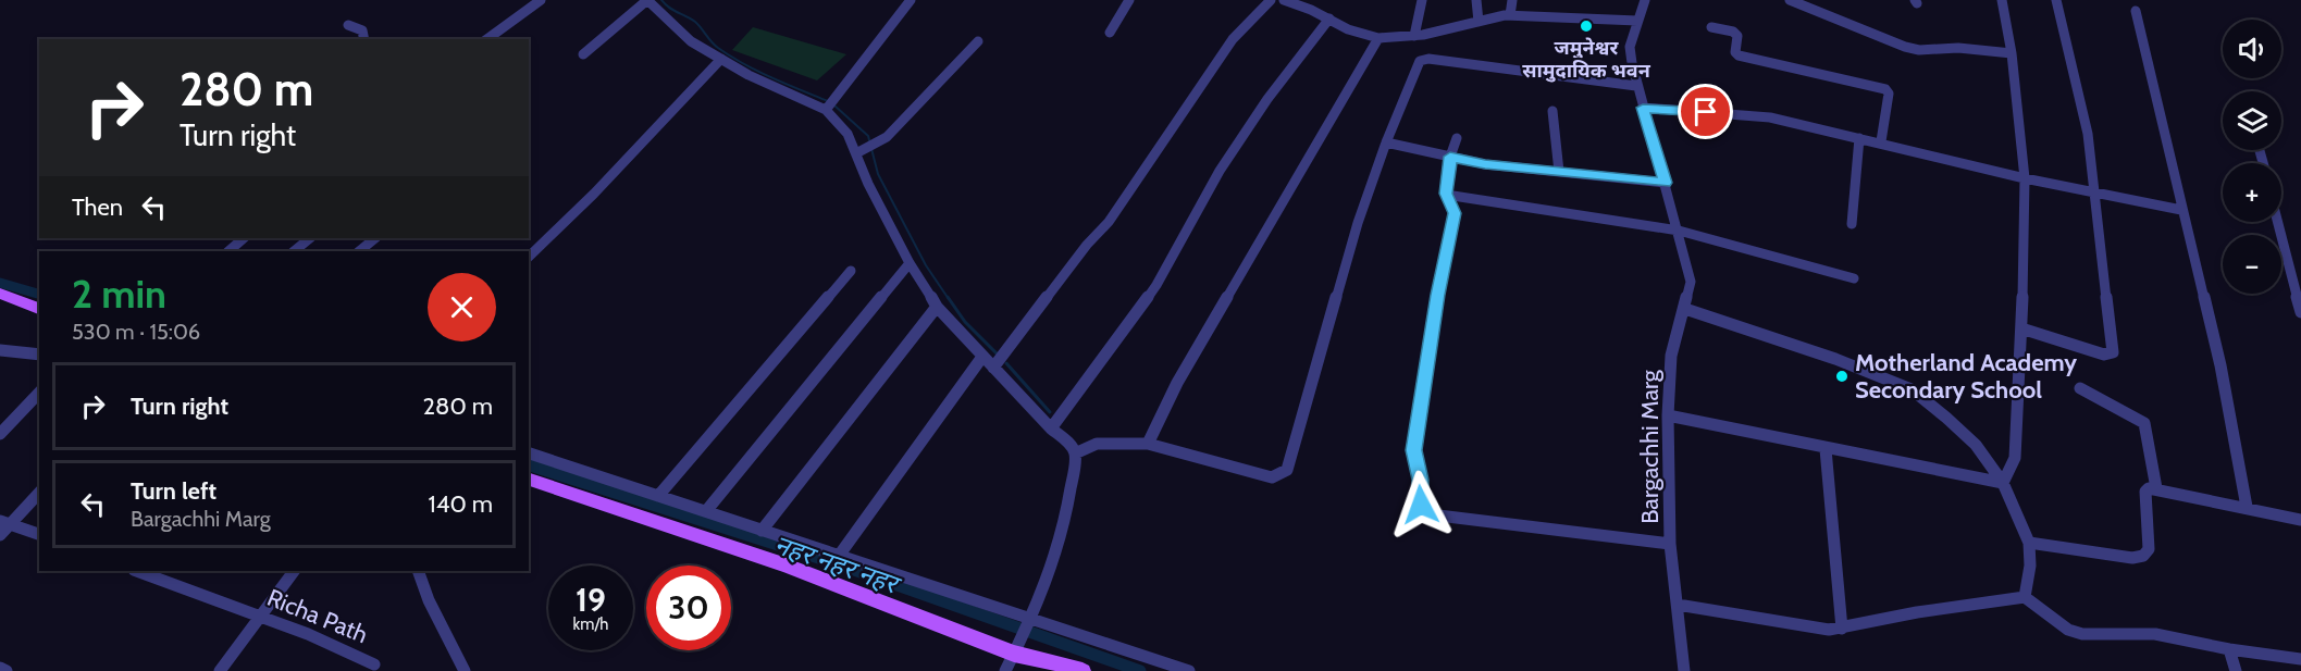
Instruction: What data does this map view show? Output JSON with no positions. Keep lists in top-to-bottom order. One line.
{"streets":{"street":["Bargachhi Marg","Richa Path"]},"water":["नहर नहर नहर"],"places":["जमुनेश्वर सामुदायिक भवन","Motherland Academy Secondary School"],"page":{"map_buttons":["+","−"],"turn":["280 m","Turn right"],"then":"Then","heading":["2 min","530 m · 15:06"],"list":[{"name":"Turn right","value":"280 m"},{"name":"Turn left","note":"Bargachhi Marg","value":"140 m"}],"speed":"19 km/h","limit":"30"}}
